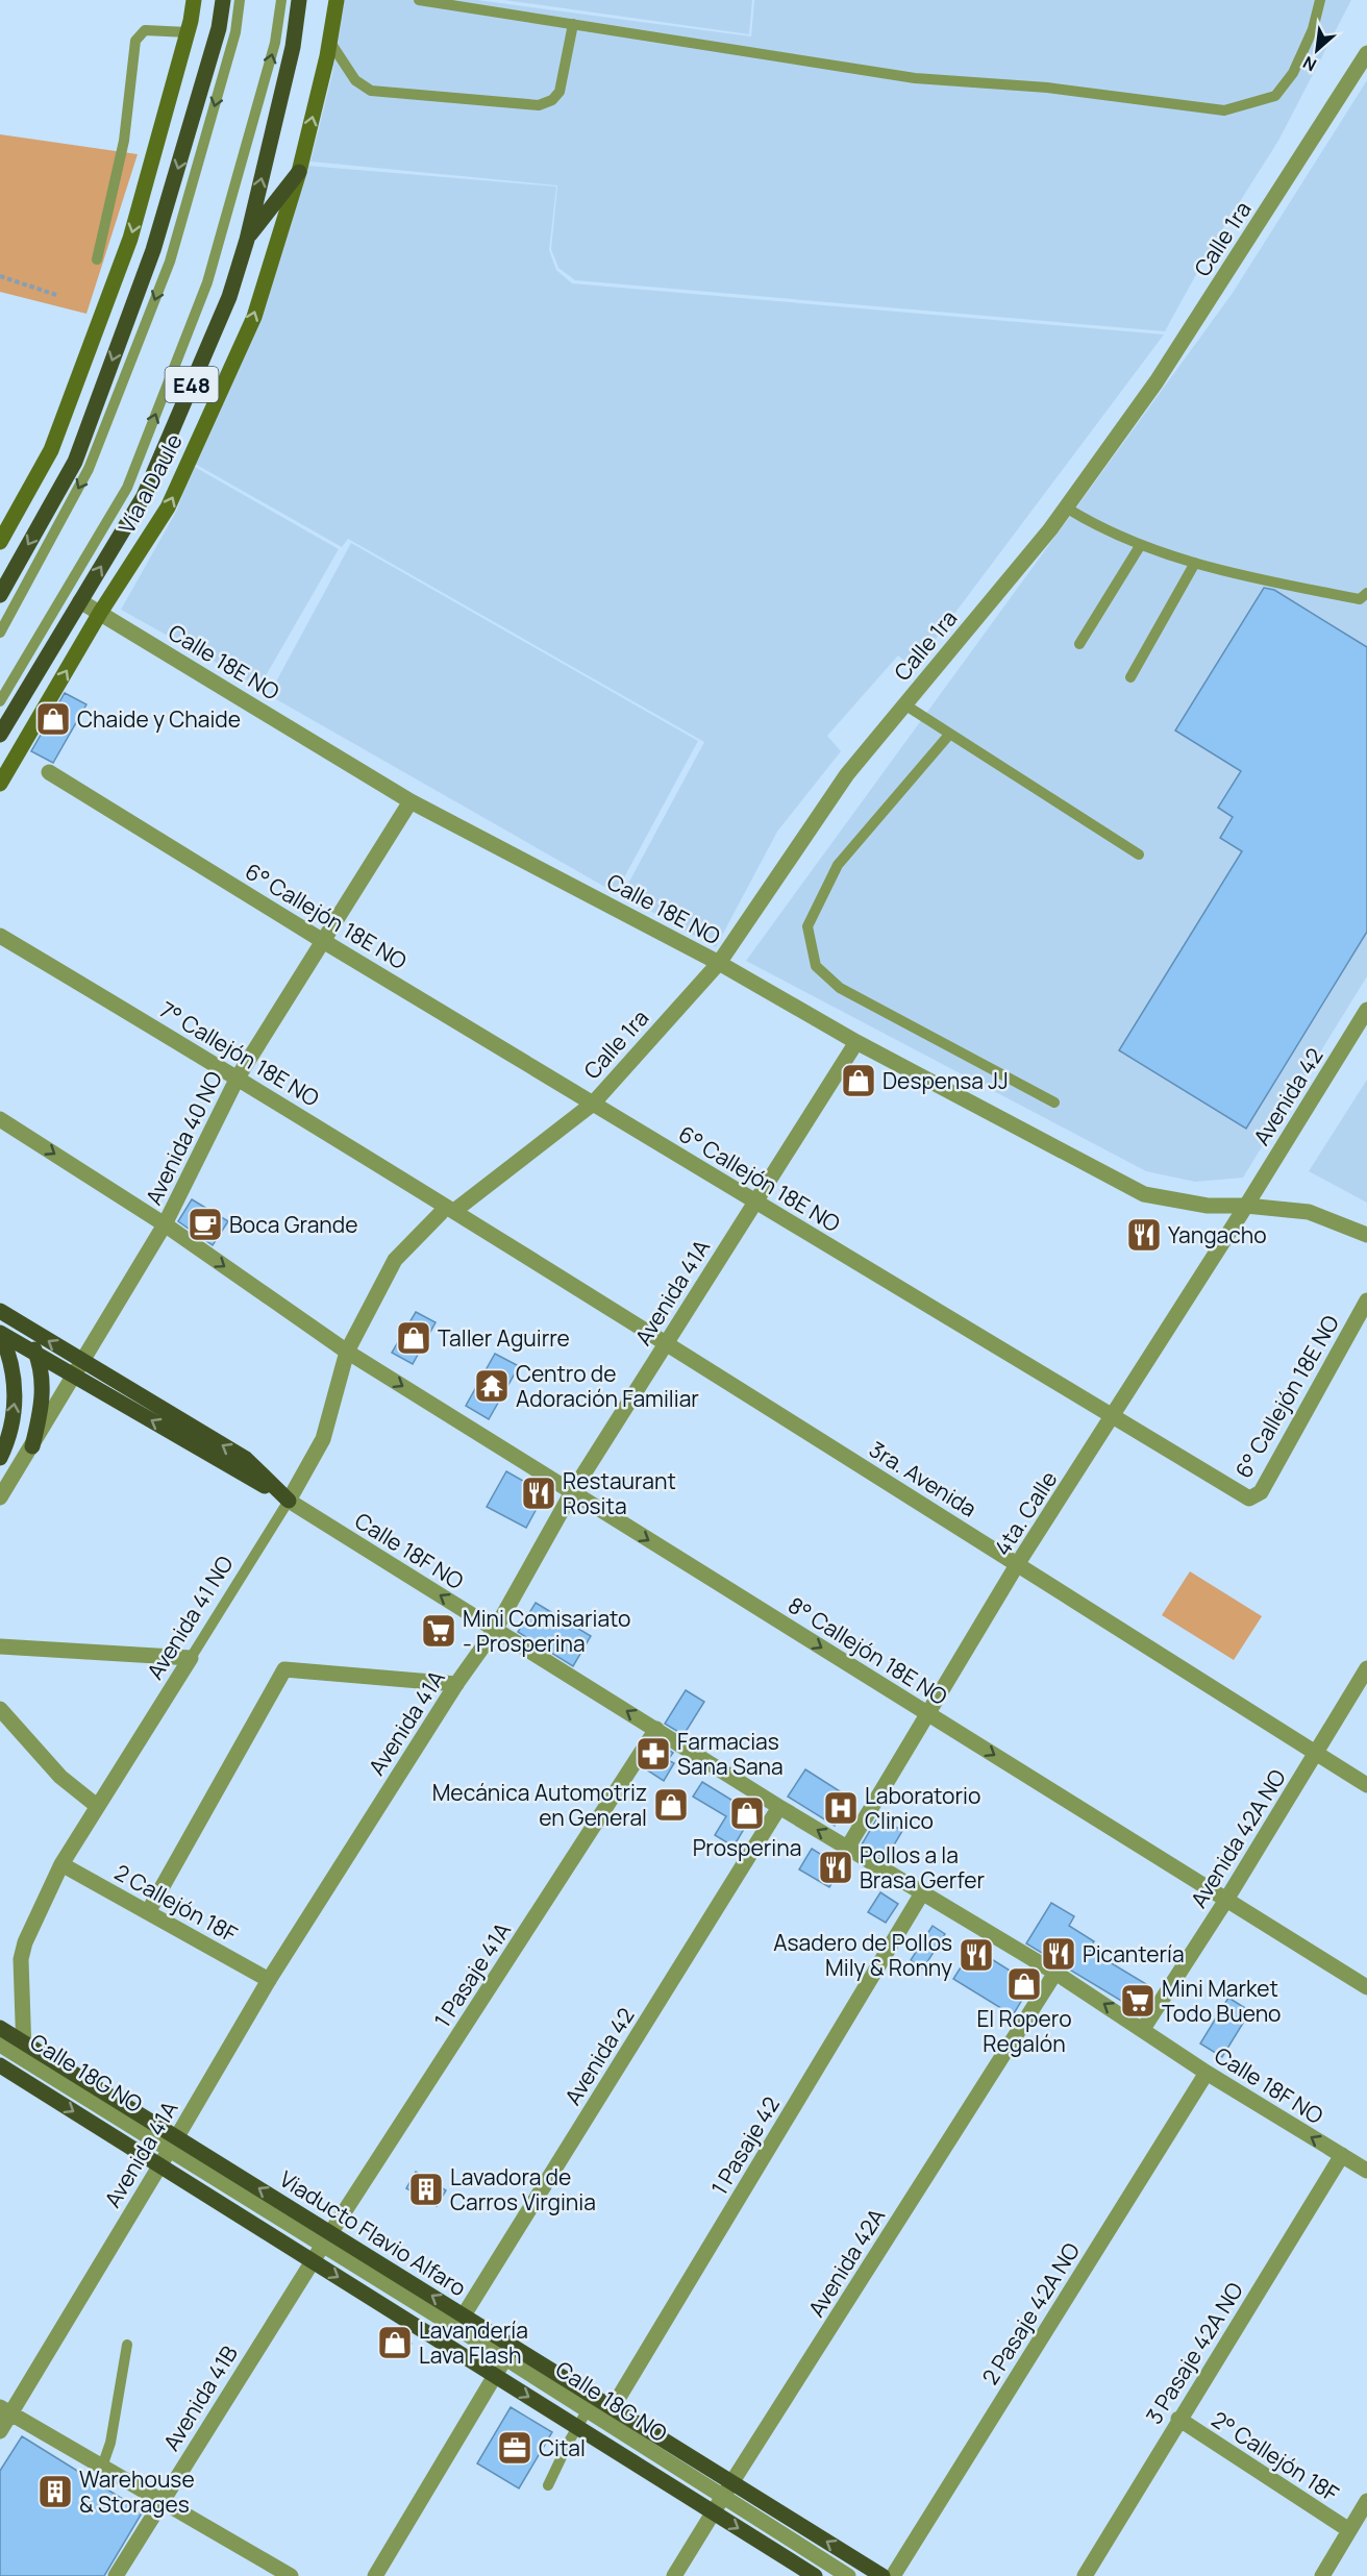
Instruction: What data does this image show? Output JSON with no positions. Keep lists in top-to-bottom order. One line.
{"streets":{"main road":["E48","Vía a Daule","Viaducto Flavio Alfaro"],"street":["Calle 1ra","Calle 18E NO","6° Callejón 18E NO","7° Callejón 18E NO","Avenida 42","Avenida 40 NO","Avenida 41A","3ra. Avenida","4ta. Calle","Calle 18F NO","Avenida 41 NO","8° Callejón 18E NO","Avenida 42A NO","2 Callejón 18F","1 Pasaje 41A","Calle 18G NO","1 Pasaje 42","Avenida 42A","2 Pasaje 42A NO","3 Pasaje 42A NO","Avenida 41B","2° Callejón 18F"]},"crossings":[["Calle 1ra","Calle 18E NO"],["Calle 1ra","6° Callejón 18E NO"],["Calle 1ra","7° Callejón 18E NO"],["Calle 1ra","3ra. Avenida"],["Calle 1ra","Avenida 41 NO"],["Vía a Daule","Calle 18E NO"],["Calle 18E NO","Avenida 42"],["Calle 18E NO","Avenida 40 NO"],["Calle 18E NO","Avenida 41A"],["Calle 18E NO","4ta. Calle"],["6° Callejón 18E NO","Avenida 40 NO"],["6° Callejón 18E NO","Avenida 41A"],["6° Callejón 18E NO","4ta. Calle"],["7° Callejón 18E NO","Avenida 40 NO"],["7° Callejón 18E NO","3ra. Avenida"],["7° Callejón 18E NO","Avenida 41 NO"],["Avenida 42","4ta. Calle"],["Avenida 42","Calle 18F NO"],["Avenida 42","Calle 18G NO"],["Avenida 40 NO","8° Callejón 18E NO"],["Avenida 41A","3ra. Avenida"],["Avenida 41A","Calle 18F NO"],["Avenida 41A","8° Callejón 18E NO"],["Avenida 41A","2 Callejón 18F"],["Avenida 41A","Calle 18G NO"],["3ra. Avenida","4ta. Calle"],["3ra. Avenida","Avenida 41 NO"],["3ra. Avenida","Avenida 42A NO"],["4ta. Calle","Calle 18F NO"],["4ta. Calle","8° Callejón 18E NO"],["Calle 18F NO","Avenida 41 NO"],["Calle 18F NO","Avenida 42A NO"],["Calle 18F NO","1 Pasaje 41A"],["Calle 18F NO","1 Pasaje 42"],["Calle 18F NO","Avenida 42A"],["Calle 18F NO","2 Pasaje 42A NO"],["Calle 18F NO","3 Pasaje 42A NO"],["Avenida 41 NO","8° Callejón 18E NO"],["Avenida 41 NO","2 Callejón 18F"],["Avenida 41 NO","Calle 18G NO"],["8° Callejón 18E NO","Avenida 42A NO"],["1 Pasaje 41A","Calle 18G NO"],["1 Pasaje 41A","Avenida 41B"],["Calle 18G NO","1 Pasaje 42"],["Calle 18G NO","Avenida 42A"],["Calle 18G NO","Avenida 41B"],["3 Pasaje 42A NO","2° Callejón 18F"]],"one_way":["Calle 18F NO","8° Callejón 18E NO"],"places":{"shop":["Chaide y Chaide","Despensa JJ","Taller Aguirre","Mecánica Automotriz en General","Prosperina","El Ropero Regalón","Lavandería Lava Flash"],"cafe":["Boca Grande"],"restaurant":["Yangacho","Restaurant Rosita","Pollos a la Brasa Gerfer","Picantería","Asadero de Pollos Mily & Ronny"],"temple":["Centro de Adoración Familiar"],"supermarket":["Mini Comisariato - Prosperina","Mini Market Todo Bueno"],"pharmacy":["Farmacias Sana Sana"],"hospital":["Laboratorio Clinico"],"building":["Lavadora de Carros Virginia","Warehouse & Storages"],"office":["Cital"]},"north":"bottom left"}
